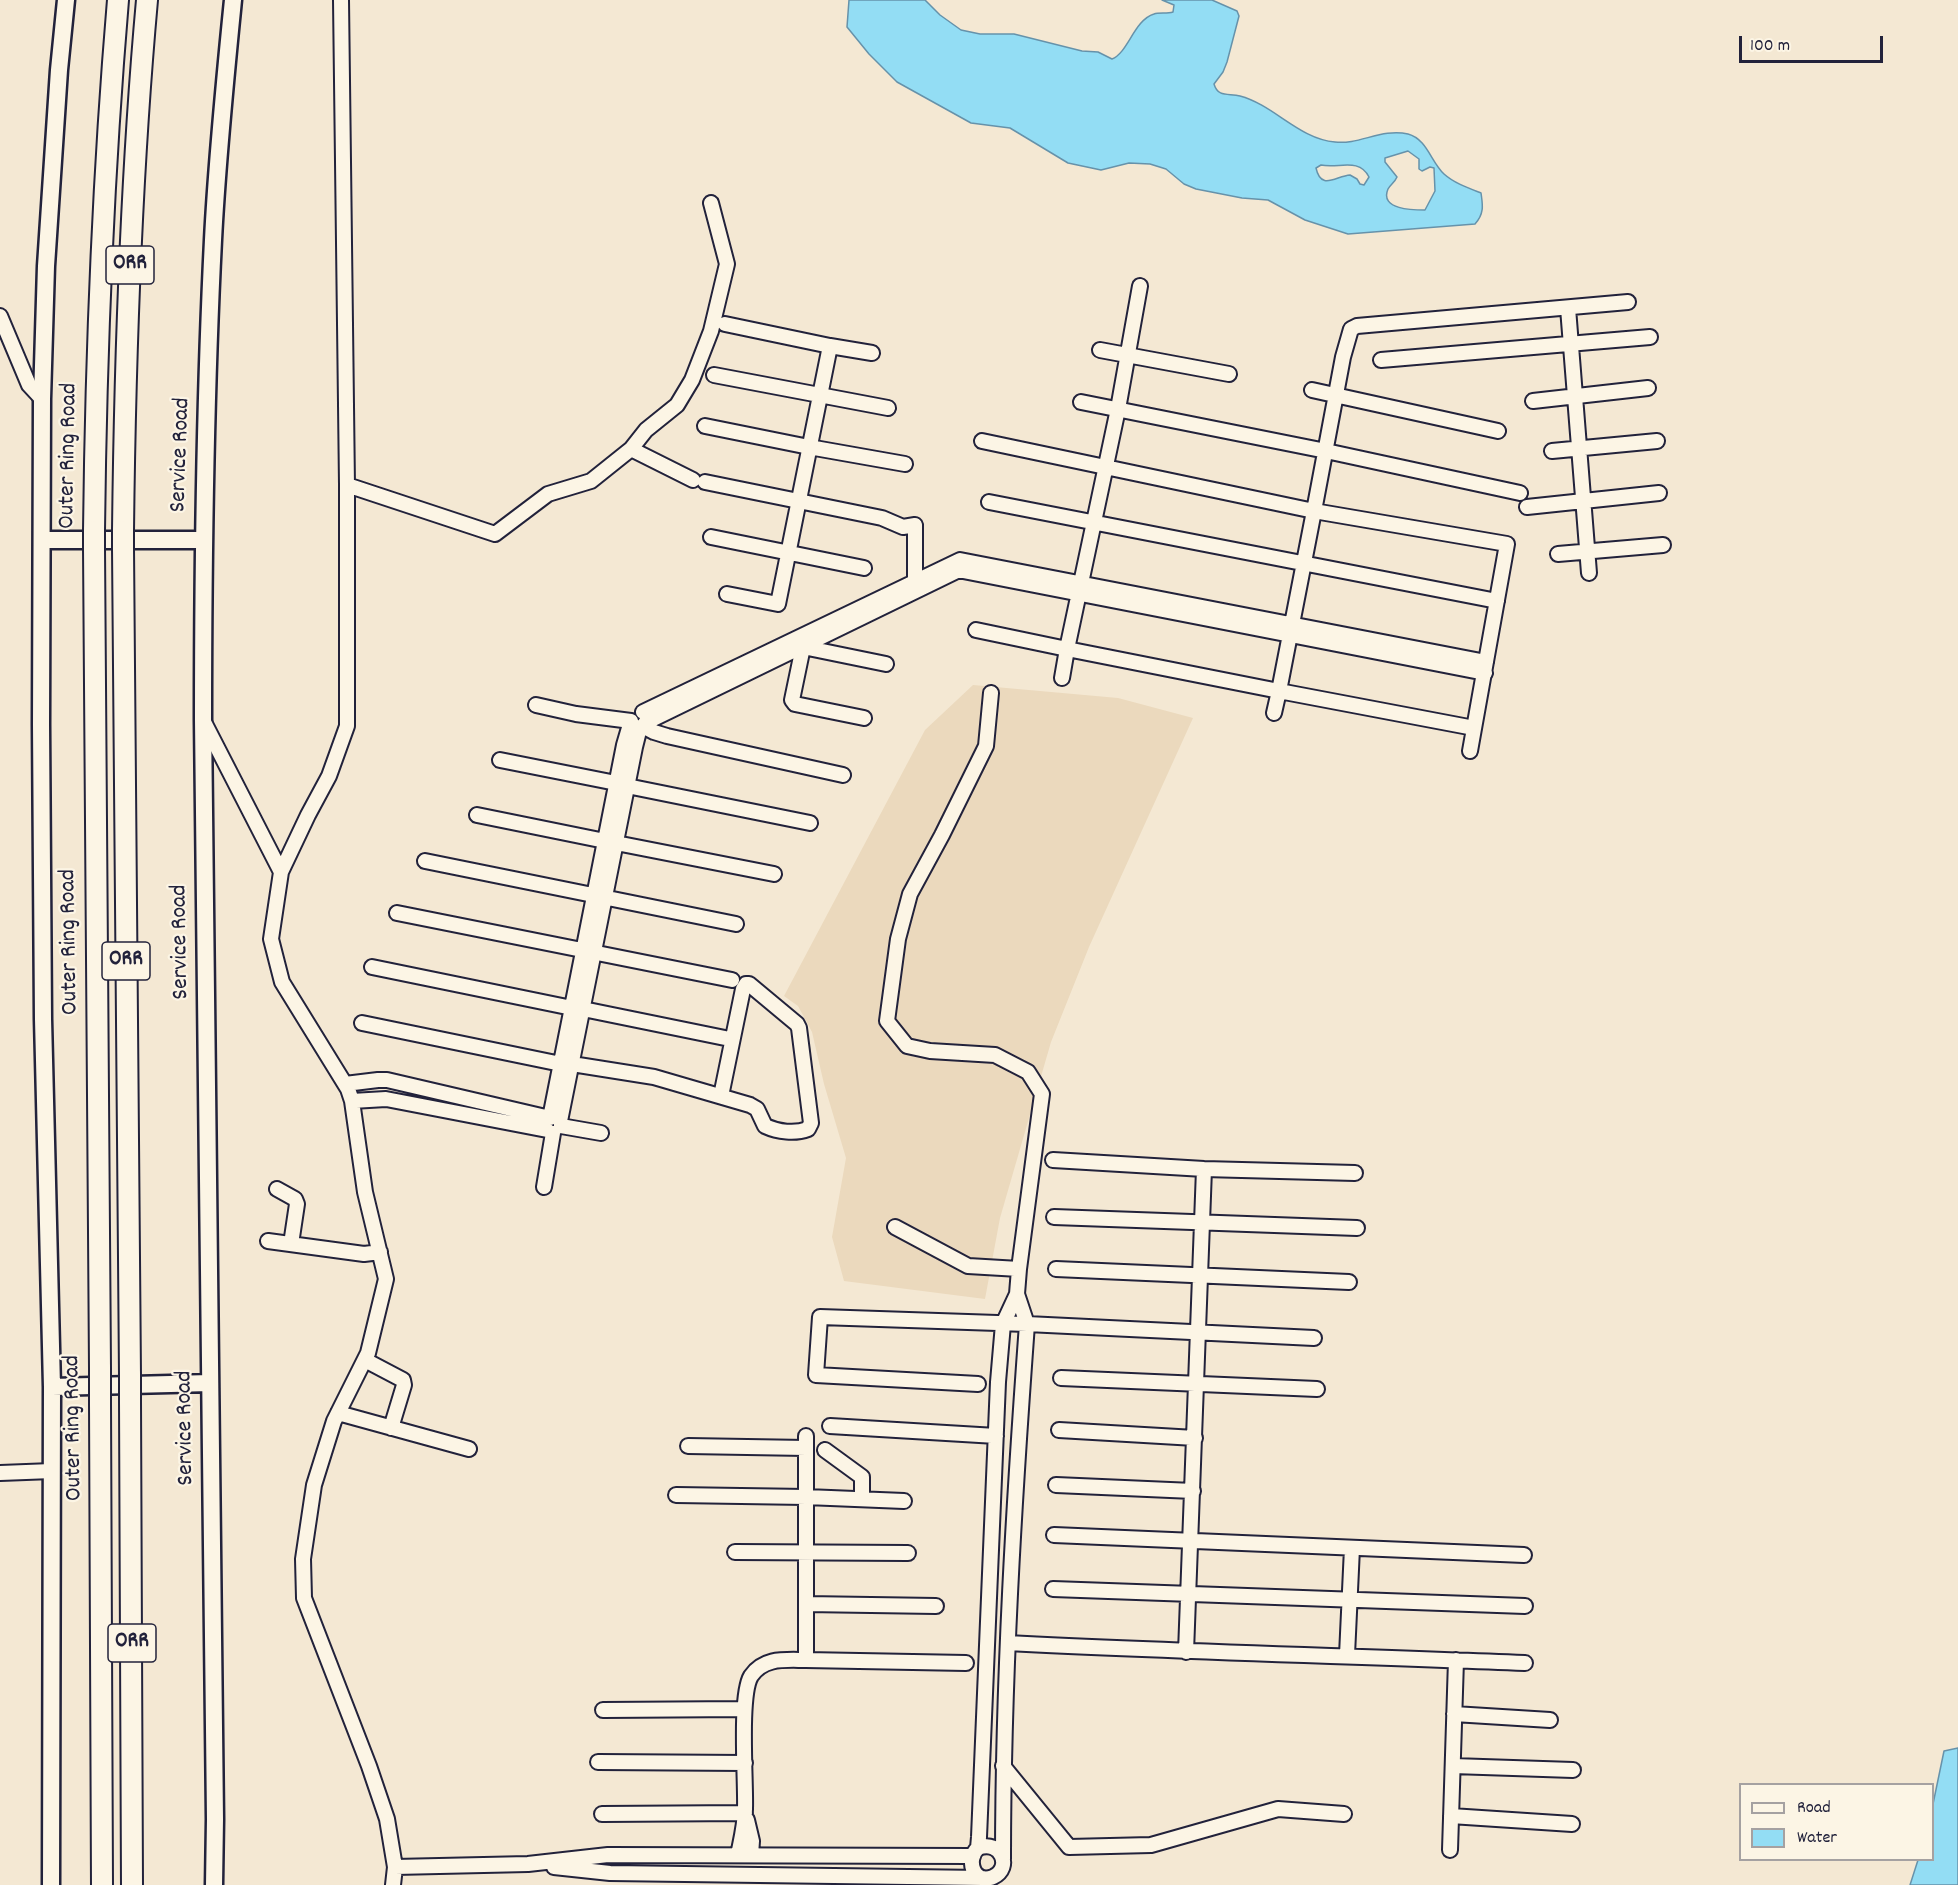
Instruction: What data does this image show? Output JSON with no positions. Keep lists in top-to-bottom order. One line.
{"streets":{"highway":["ORR","Outer Ring Road"],"main road":["Service Road"]},"legend":["Road","Water"],"scale_bar":"100 m"}
